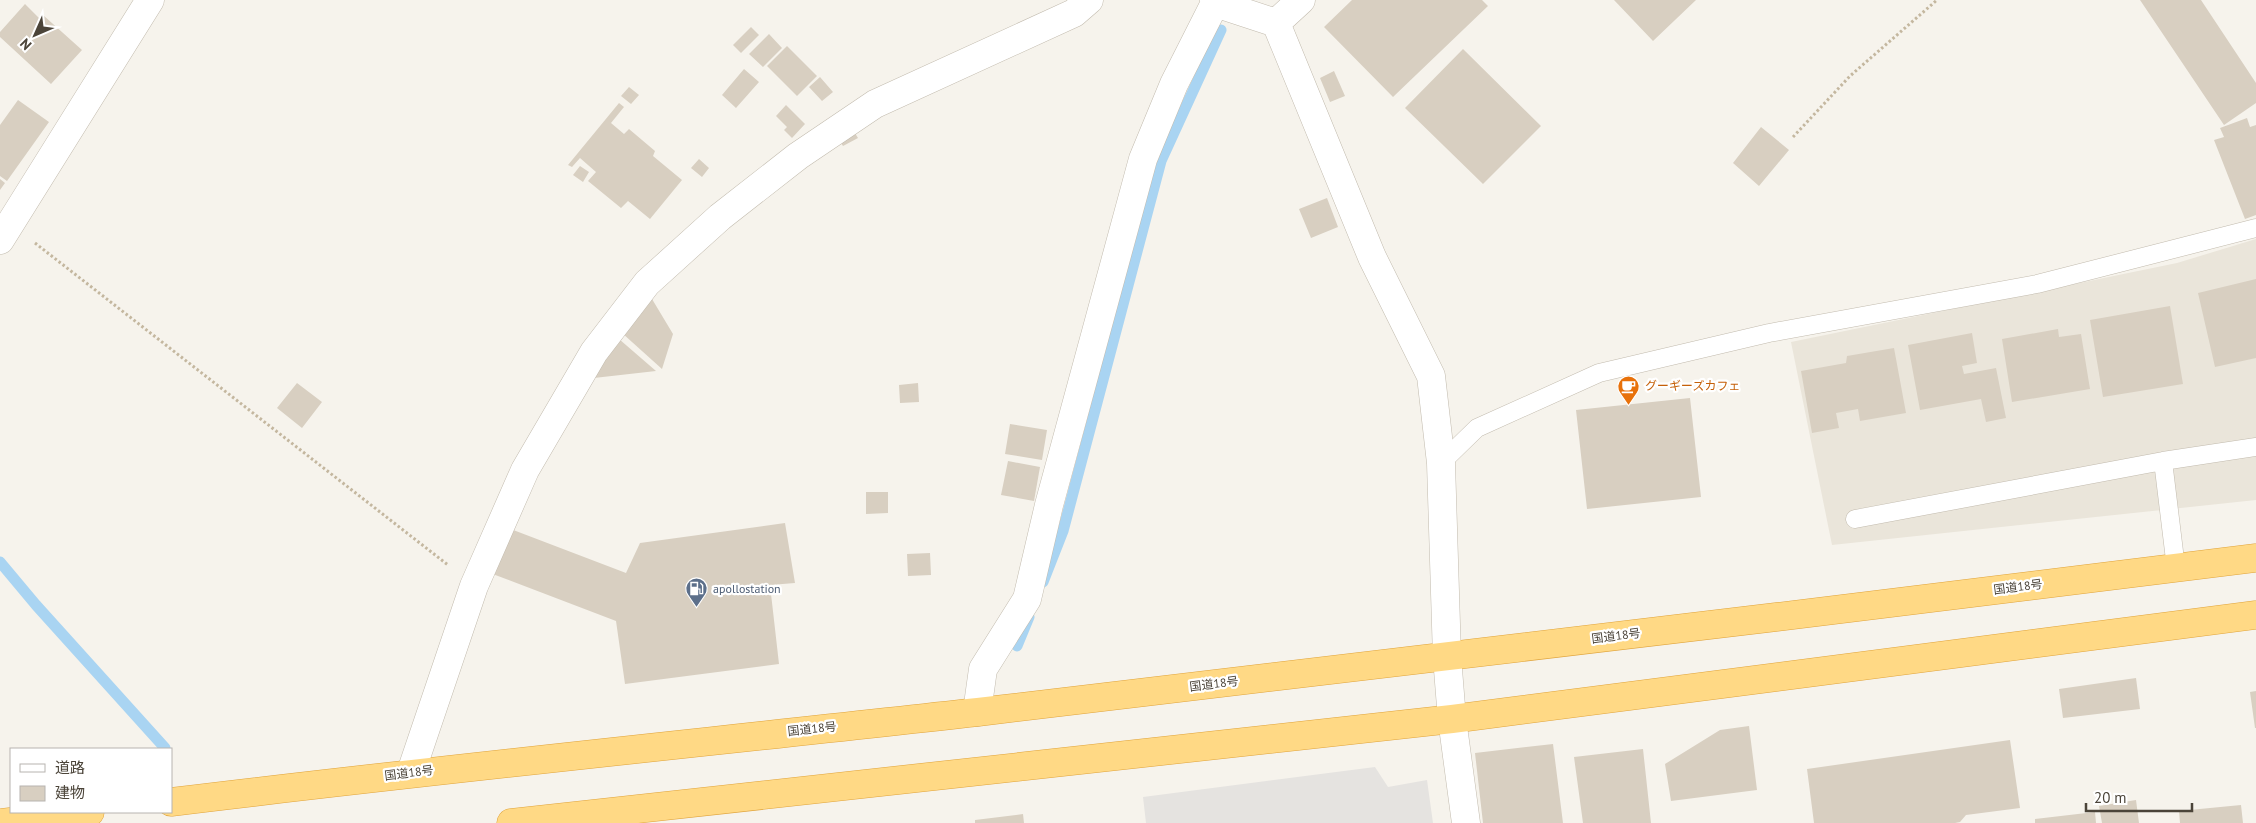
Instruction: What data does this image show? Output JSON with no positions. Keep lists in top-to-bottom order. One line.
{"streets":{"highway":["国道18号"]},"places":{"cafe":["グーギーズカフェ"],"fuel station":["apollostation"]},"legend":["道路","建物"],"scale_bar":"20 m","north":"bottom left"}
